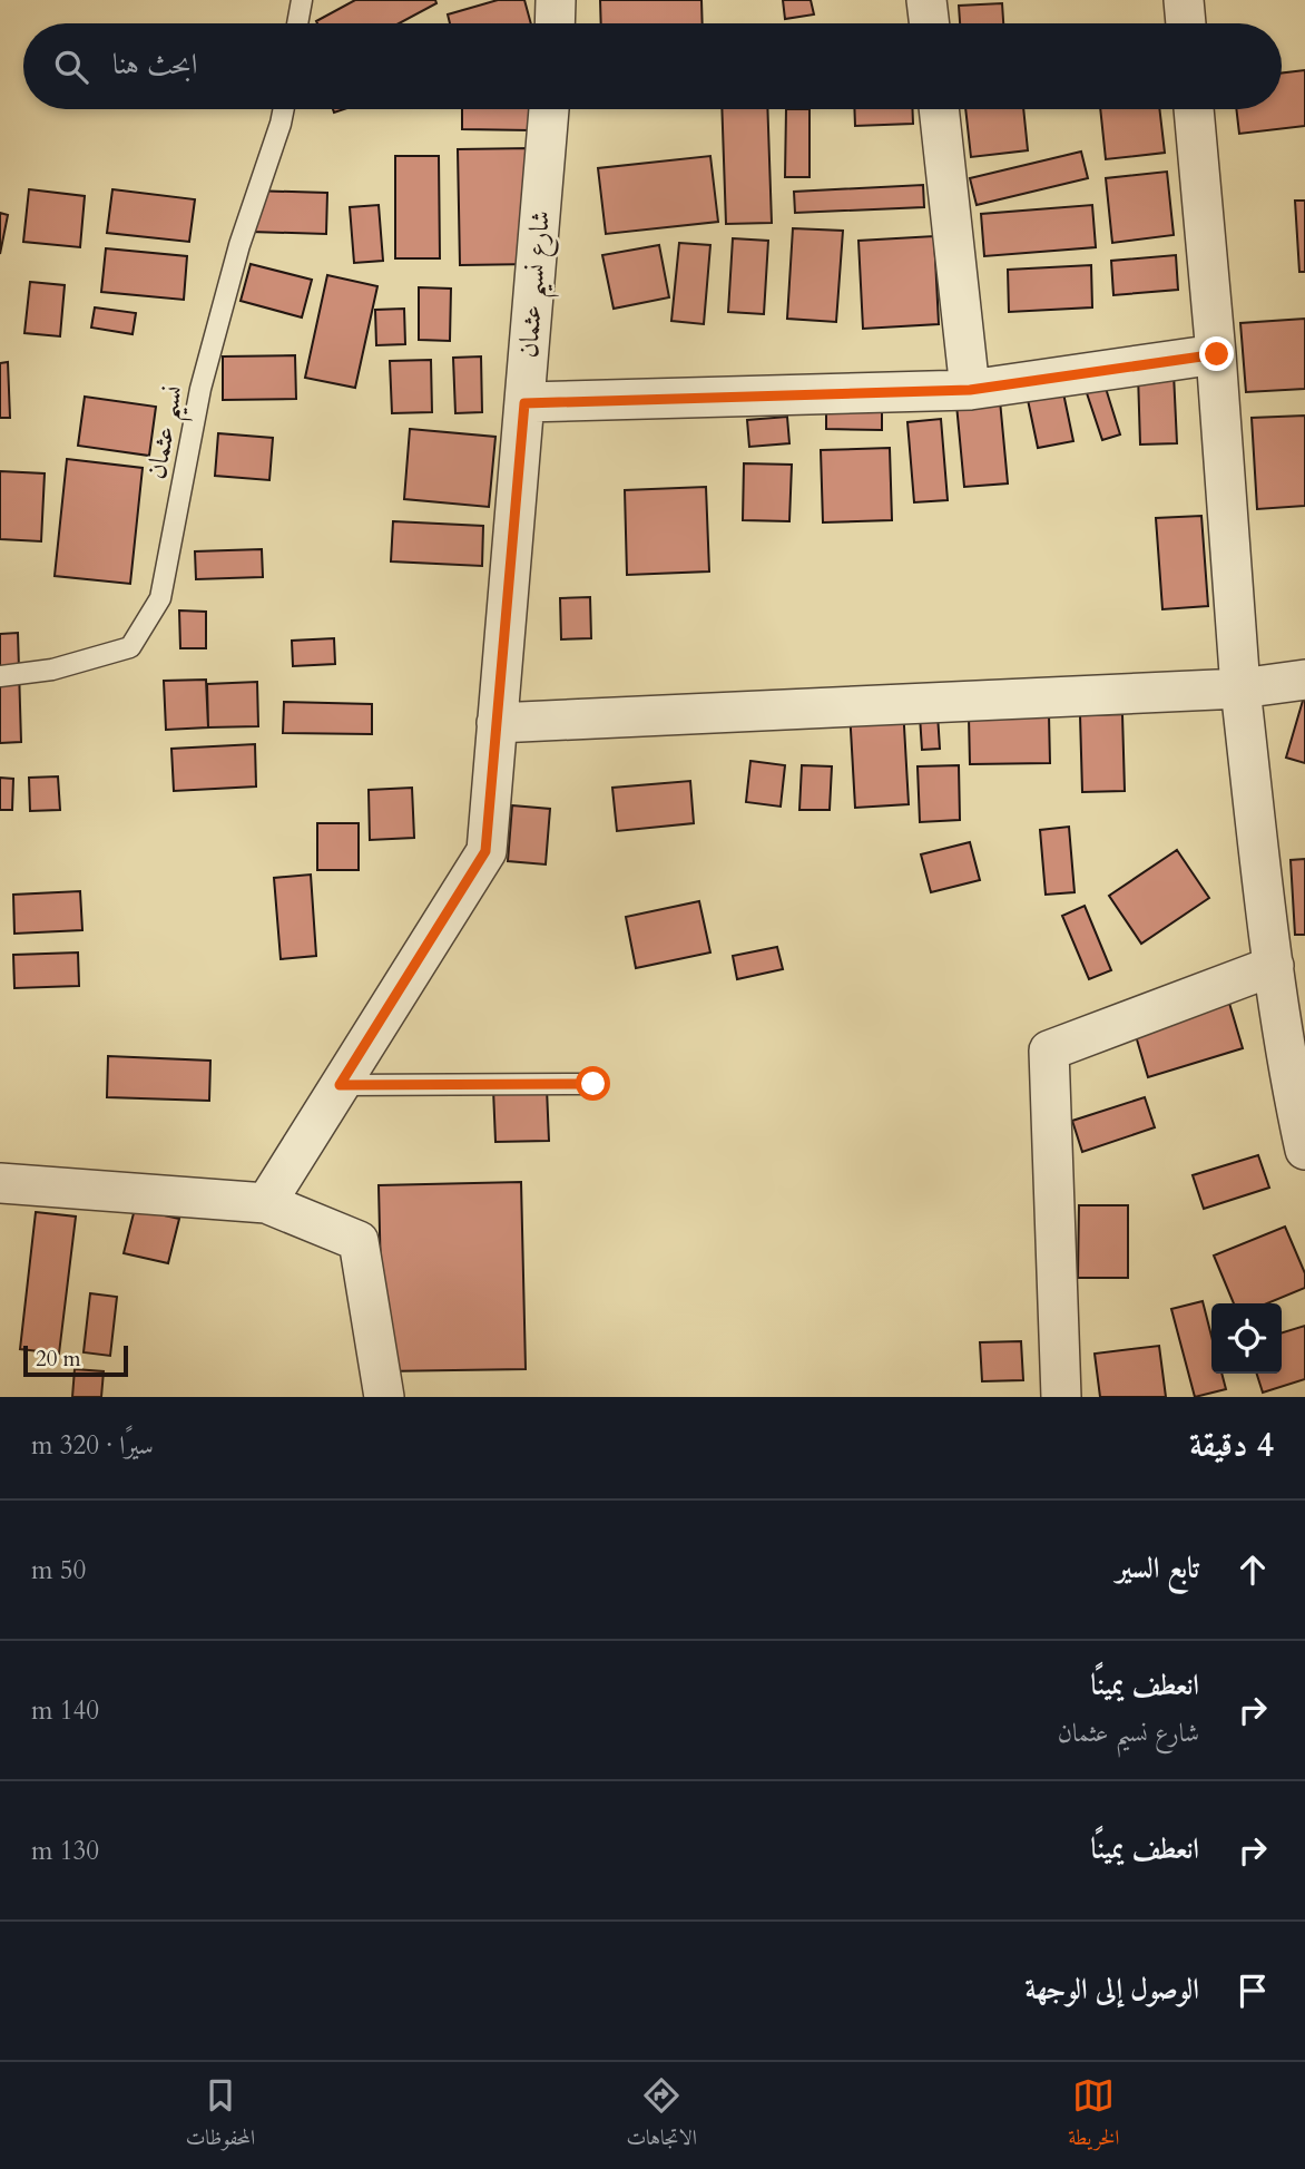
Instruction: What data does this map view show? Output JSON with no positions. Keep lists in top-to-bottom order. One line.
{"streets":{"street":["شارع نسيم عثمان"],"lane":["نسيم عثمان"]},"scale_bar":"20 m","page":{"search":"ابحث هنا","scale":"20 m","heading":["4 دقيقة","سيرًا · 320 m"],"list":[["تابع السير","50 m"],["انعطف يمينًا","شارع نسيم عثمان","140 m"],["انعطف يمينًا","130 m"],"الوصول إلى الوجهة"],"nav":["الخريطة","الاتجاهات","المحفوظات"]}}
